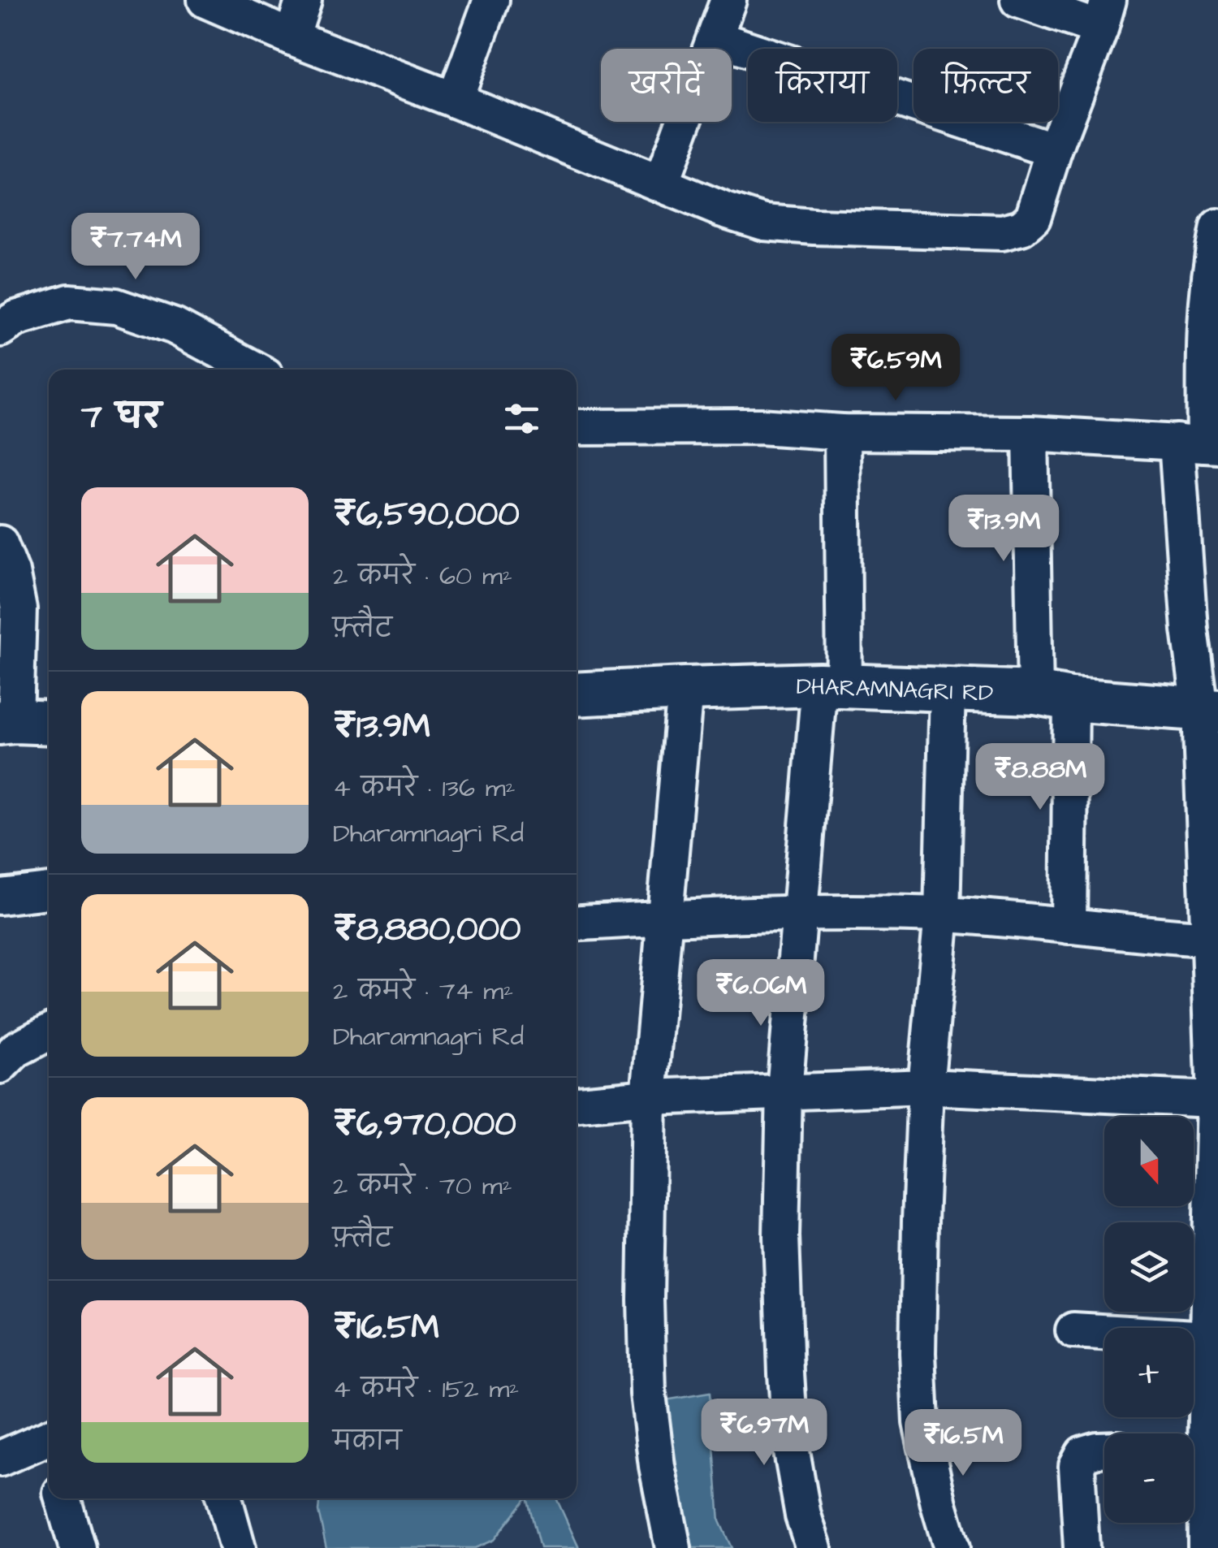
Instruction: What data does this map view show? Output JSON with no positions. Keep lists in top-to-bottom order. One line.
{"streets":{"street":["DHARAMNAGRI RD"]},"north":"bottom","page":{"chip":["खरीदें","किराया","फ़िल्टर"],"price":["₹7.74M","₹6.59M","₹13.9M","₹8.88M","₹6.06M","₹6.97M","₹16.5M"],"heading":"7 घर","list":[{"name":"₹6,590,000","note":"2 कमरे · 60 m² · फ़्लैट"},{"name":"₹13.9M","note":"4 कमरे · 136 m² · Dharamnagri Rd"},{"name":"₹8,880,000","note":"2 कमरे · 74 m² · Dharamnagri Rd"},{"name":"₹6,970,000","note":"2 कमरे · 70 m² · फ़्लैट"},{"name":"₹16.5M","note":"4 कमरे · 152 m² · मकान"}],"map_buttons":["+","−"]}}
